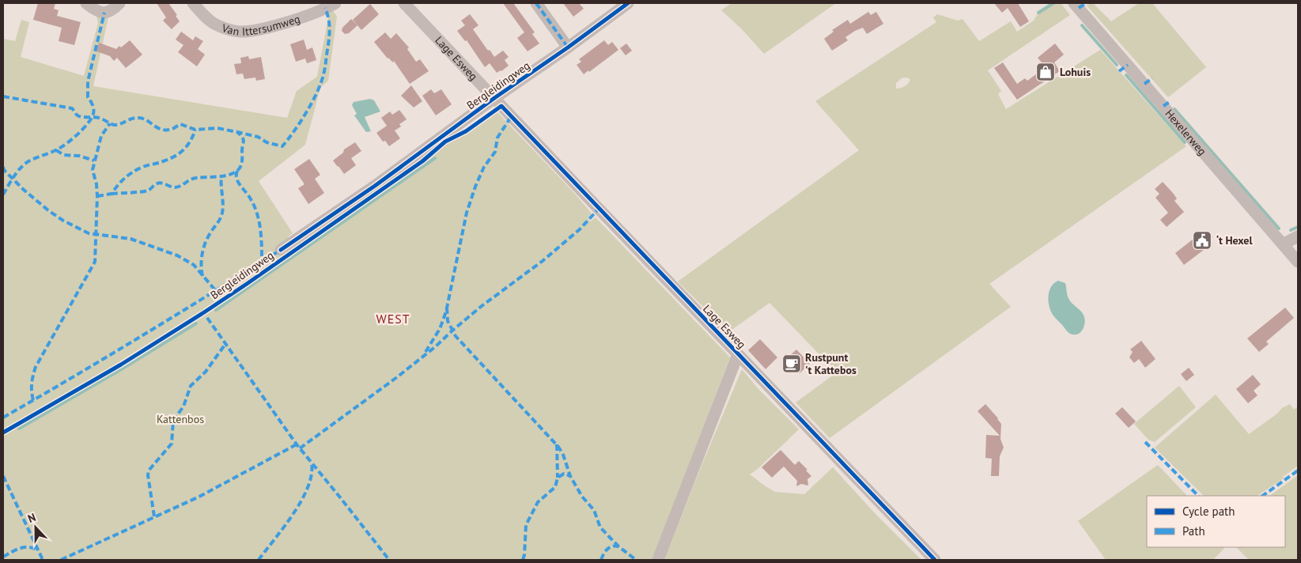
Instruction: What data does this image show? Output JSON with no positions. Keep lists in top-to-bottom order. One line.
{"streets":{"street":["Van Ittersumweg","Lage Esweg","Bergleidingweg","Hexelerweg"]},"crossings":[["Lage Esweg","Bergleidingweg"]],"districts":["WEST"],"parks":["Kattenbos"],"places":{"shop":["Lohuis"],"public building":["‘t Hexel"],"cafe":["Rustpunt 't Kattebos"]},"legend":["Cycle path","Path"],"north":"top"}
